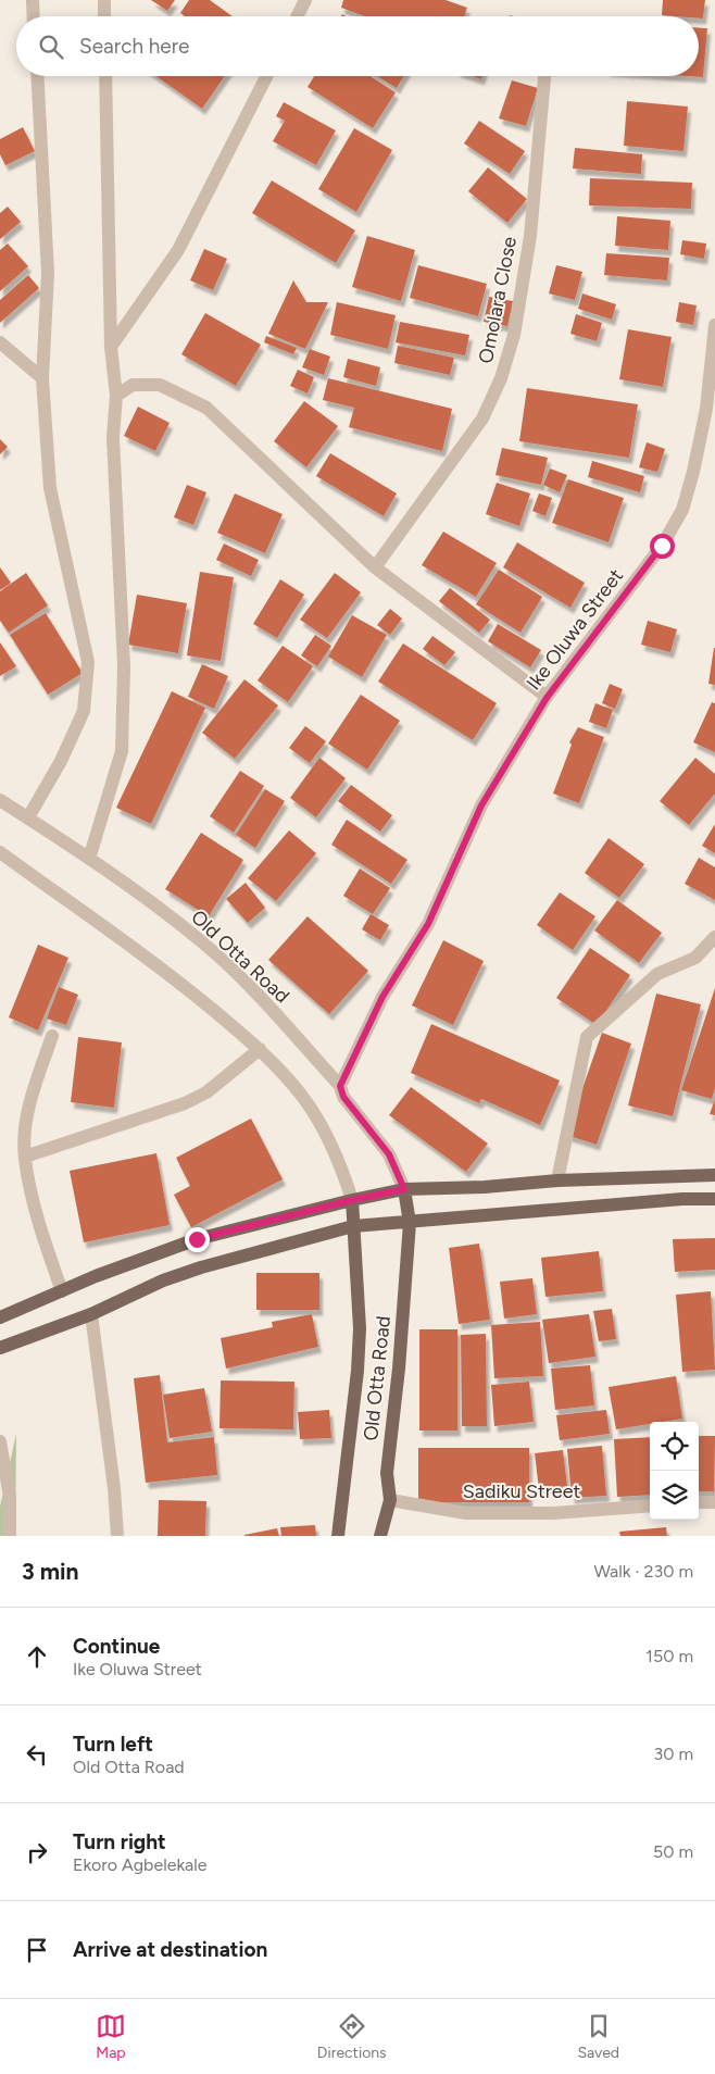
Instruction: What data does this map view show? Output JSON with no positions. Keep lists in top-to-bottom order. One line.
{"streets":{"main road":["Old Otta Road"],"street":["Omolara Close","Ike Oluwa Street","Sadiku Street"]},"crossings":[["Ike Oluwa Street","Old Otta Road"],["Old Otta Road","Sadiku Street"]],"page":{"search":"Search here","heading":["3 min","Walk · 230 m"],"list":[["Continue","Ike Oluwa Street","150 m"],["Turn left","Old Otta Road","30 m"],["Turn right","Ekoro Agbelekale","50 m"],"Arrive at destination"],"nav":["Map","Directions","Saved"]}}
